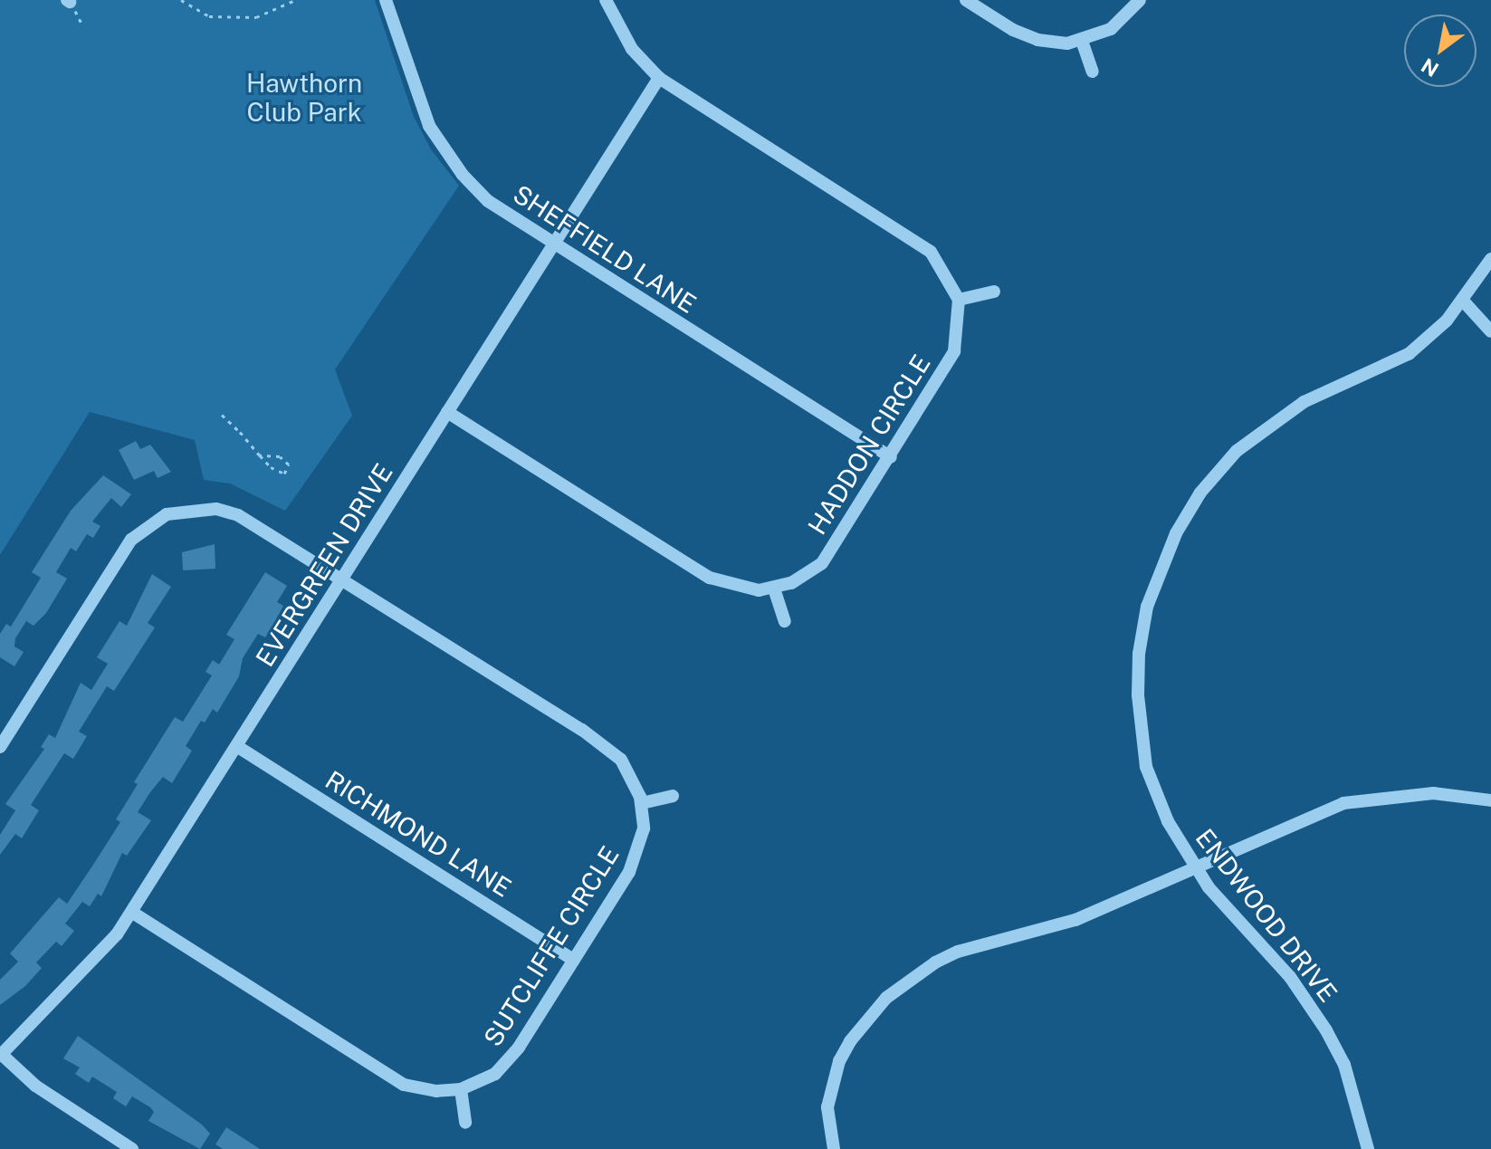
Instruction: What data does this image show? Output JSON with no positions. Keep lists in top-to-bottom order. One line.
{"streets":{"street":["SHEFFIELD LANE","HADDON CIRCLE","EVERGREEN DRIVE","RICHMOND LANE","ENDWOOD DRIVE","SUTCLIFFE CIRCLE"]},"crossings":[["SHEFFIELD LANE","HADDON CIRCLE"],["SHEFFIELD LANE","EVERGREEN DRIVE"],["HADDON CIRCLE","EVERGREEN DRIVE"],["EVERGREEN DRIVE","RICHMOND LANE"],["EVERGREEN DRIVE","SUTCLIFFE CIRCLE"],["RICHMOND LANE","SUTCLIFFE CIRCLE"]],"parks":["Hawthorn Club Park"],"north":"bottom left"}
